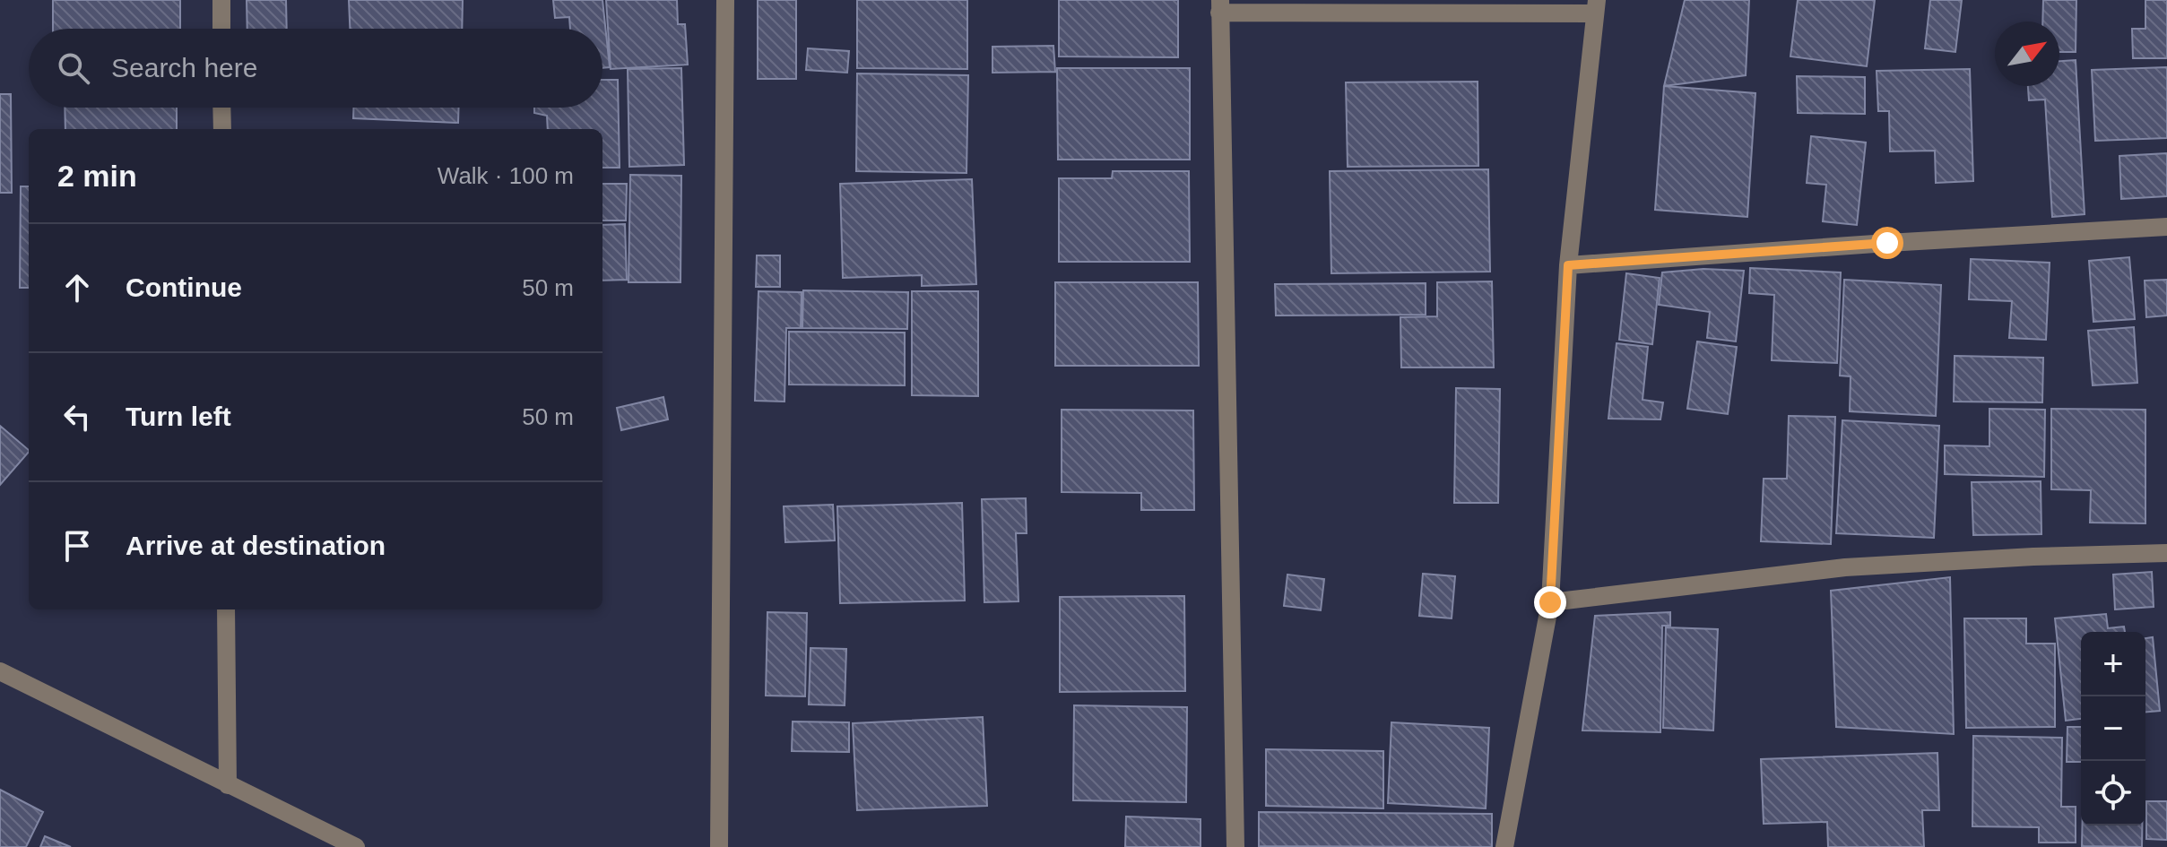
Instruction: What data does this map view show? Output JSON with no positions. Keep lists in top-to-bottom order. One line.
{"north":"top right","page":{"search":"Search here","heading":["2 min","Walk · 100 m"],"list":[["Continue","50 m"],["Turn left","50 m"],"Arrive at destination"],"map_buttons":["+","−"]}}
